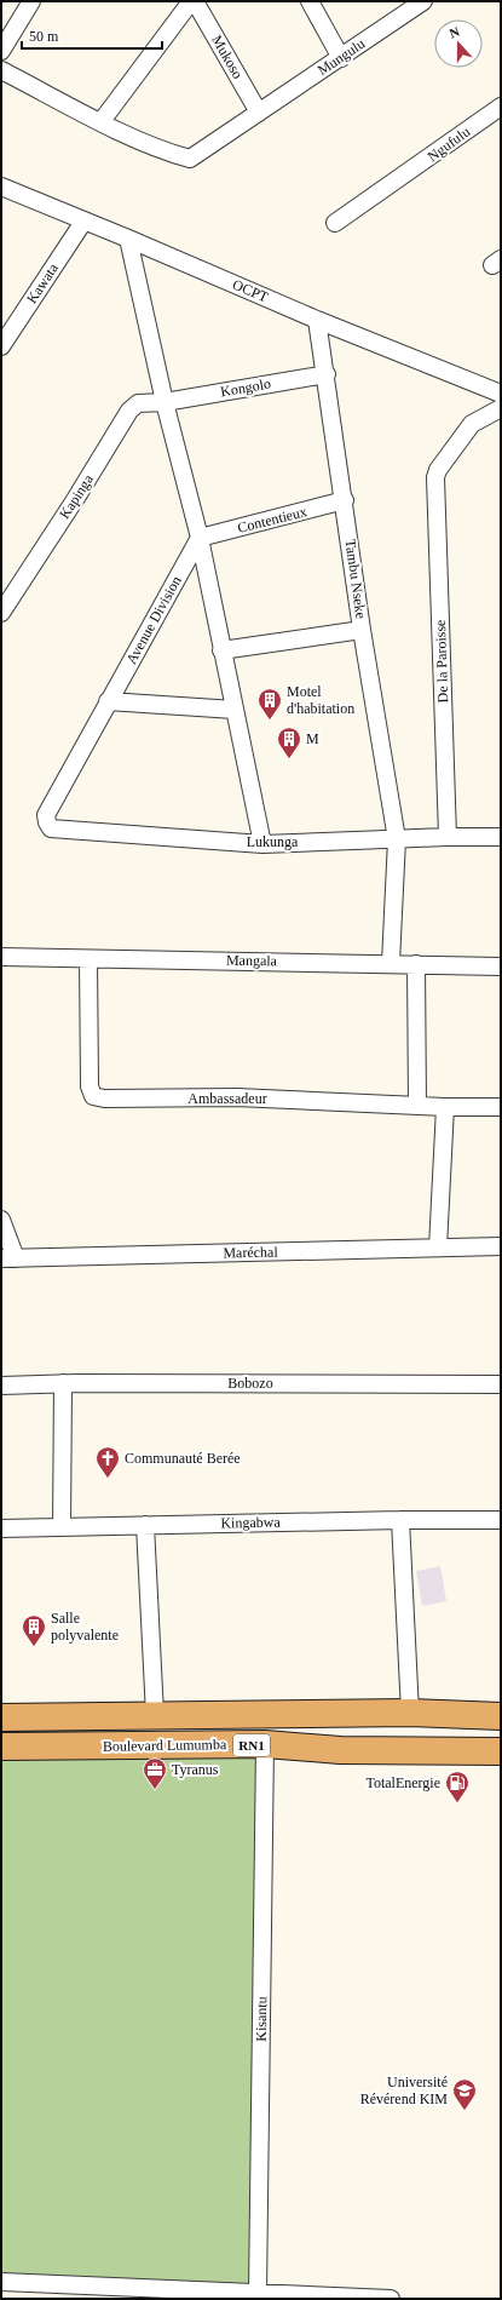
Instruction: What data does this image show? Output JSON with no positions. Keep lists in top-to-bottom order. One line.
{"streets":{"highway":["Boulevard Lumumba","RN1"],"street":["Mukoso","Mungulu","Ngufulu","Kawata","OCPT","Kongolo","Kapinga","Contentieux","Tambu Nseke","Avenue Division","De la Paroisse","Lukunga","Mangala","Ambassadeur","Maréchal","Bobozo","Kingabwa","Kisantu"]},"crossings":[["Mukoso","Mungulu"],["Kawata","OCPT"],["OCPT","Tambu Nseke"],["Kongolo","Kapinga"],["Kongolo","Tambu Nseke"],["Contentieux","Tambu Nseke"],["Contentieux","Avenue Division"],["Tambu Nseke","Lukunga"],["Tambu Nseke","Mangala"],["Avenue Division","Lukunga"],["De la Paroisse","Lukunga"],["Mangala","Ambassadeur"],["Boulevard Lumumba","Kisantu"]],"places":{"building":["Motel d'habitation","M","Salle polyvalente"],"church":["Communauté Berée"],"office":["Tyranus"],"fuel station":["TotalEnergie"],"school or university":["Université Révérend KIM"]},"scale_bar":"50 m","north":"top"}
